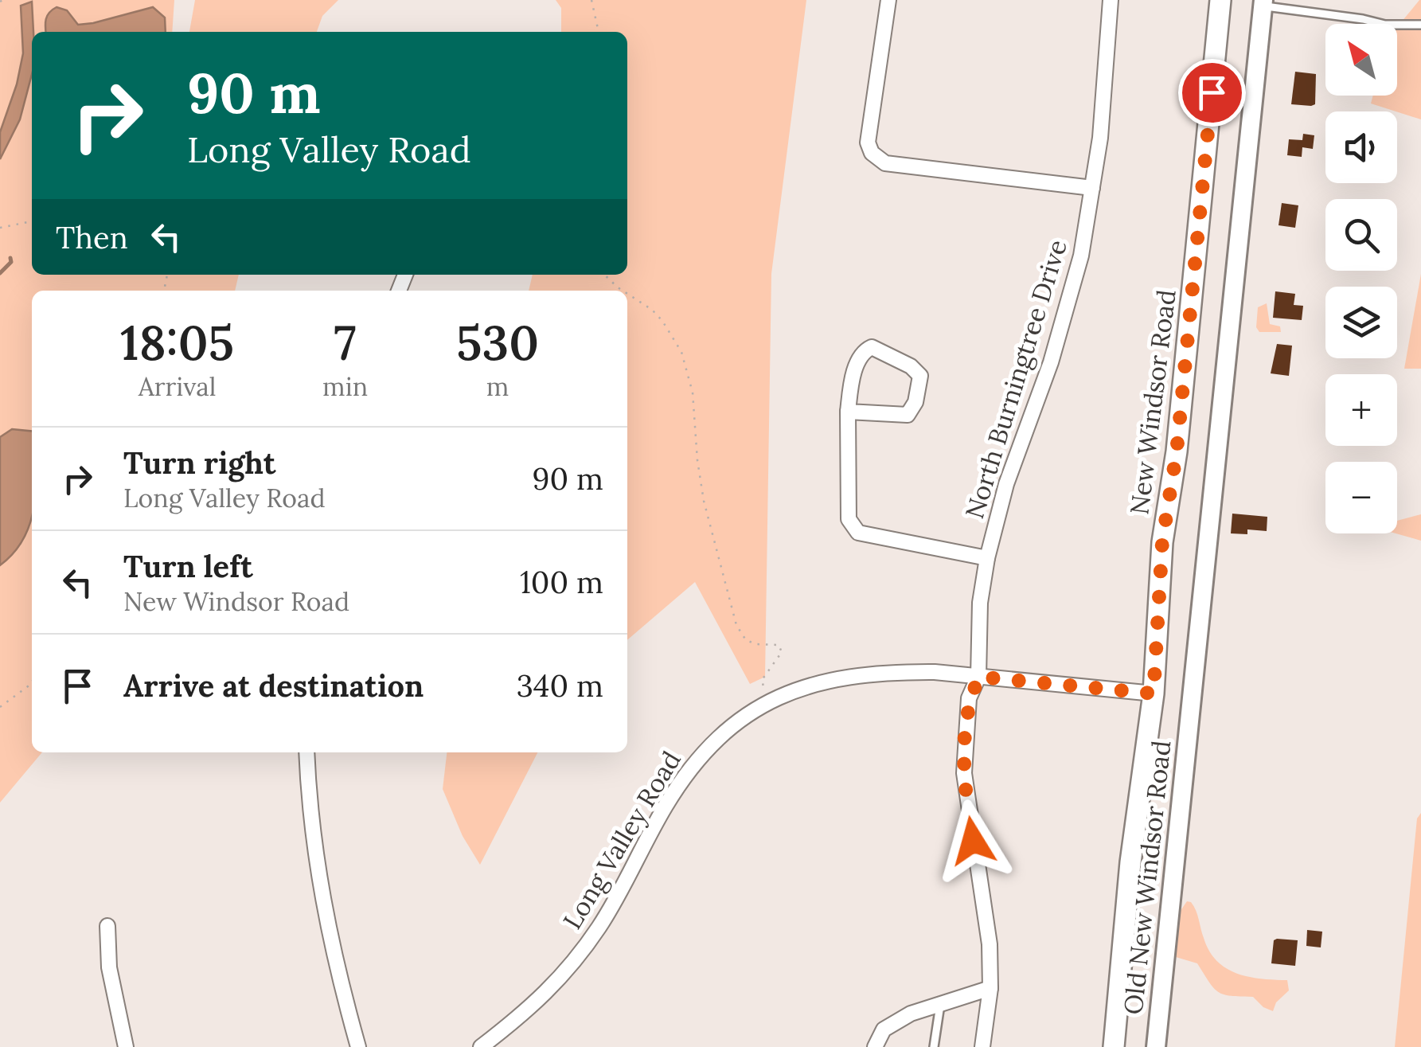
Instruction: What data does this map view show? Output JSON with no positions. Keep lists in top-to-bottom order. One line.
{"streets":{"main road":["New Windsor Road"],"street":["North Burningtree Drive","Long Valley Road","Old New Windsor Road"]},"crossings":[["North Burningtree Drive","Long Valley Road"],["New Windsor Road","Long Valley Road"]],"north":"top left","page":{"map_buttons":["+","−"],"turn":["90 m","Long Valley Road"],"then":"Then","eta":["18:05","Arrival","7","min","530","m"],"list":[{"name":"Turn right","note":"Long Valley Road","value":"90 m"},{"name":"Turn left","note":"New Windsor Road","value":"100 m"},{"name":"Arrive at destination","value":"340 m"}]}}
